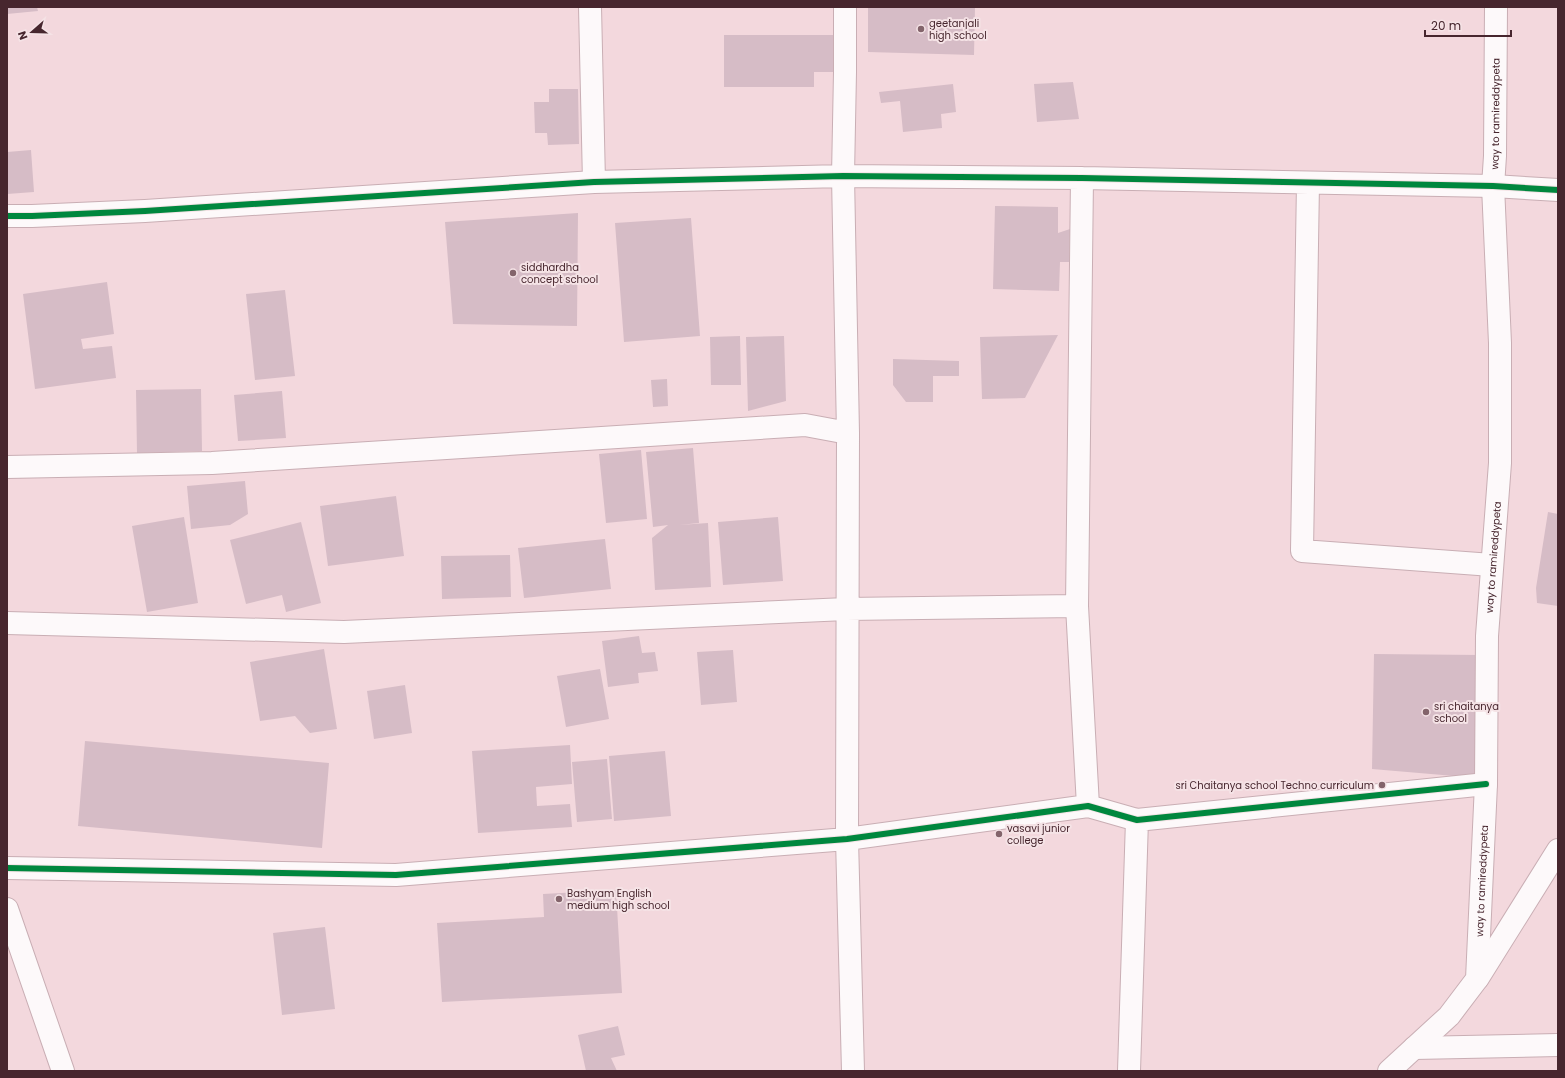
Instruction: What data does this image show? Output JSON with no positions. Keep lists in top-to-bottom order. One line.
{"streets":{"street":["way to ramireddypeta"]},"places":["geetanjali high school","siddhardha concept school","sri chaitanya school","sri Chaitanya school Techno curriculum","vasavi junior college","Bashyam English medium high school"],"scale_bar":"20 m","north":"left"}
